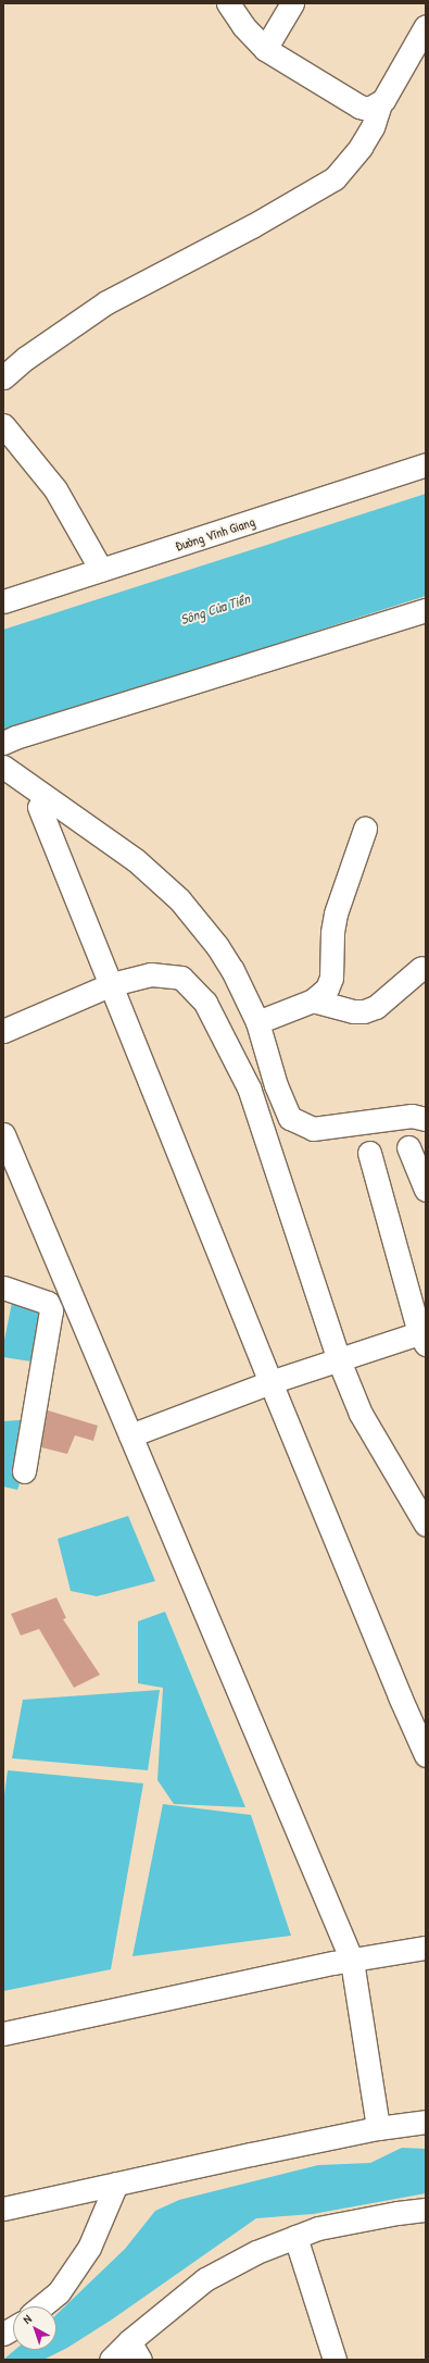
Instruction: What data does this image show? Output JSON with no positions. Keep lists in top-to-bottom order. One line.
{"streets":{"street":["Đường Vĩnh Giang"]},"water":["Sông Cửa Tiền"],"north":"top left"}
